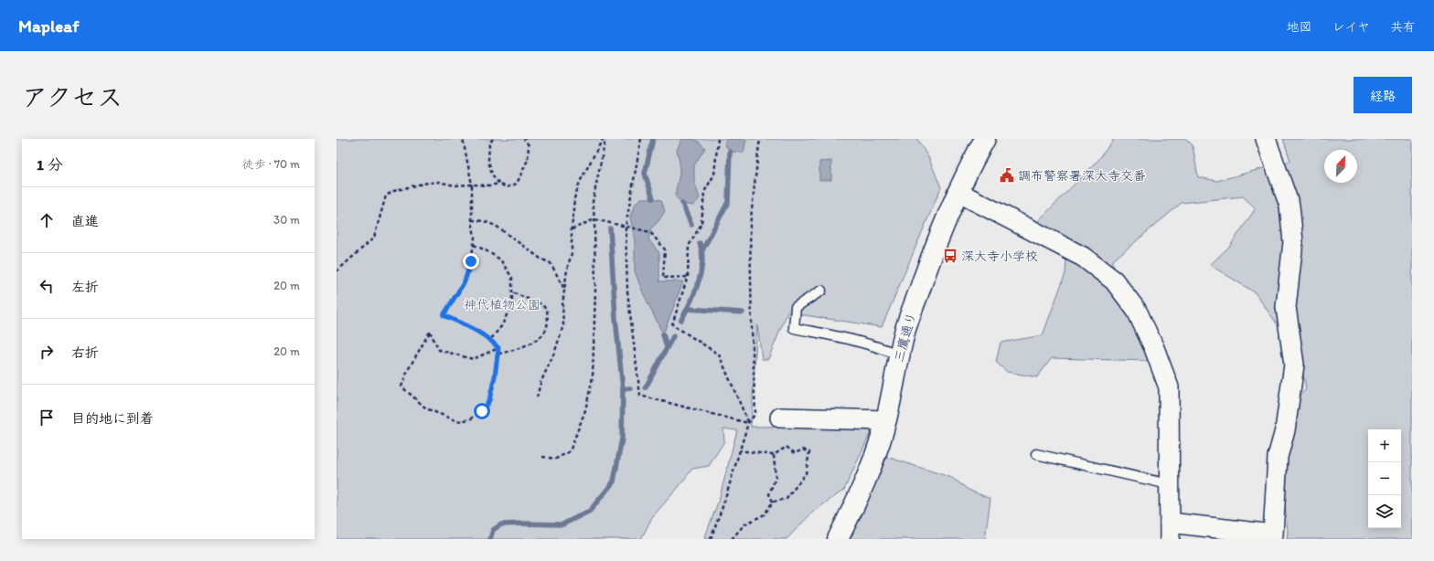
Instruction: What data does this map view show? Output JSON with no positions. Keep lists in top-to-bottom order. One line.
{"streets":{"main road":["三鷹通り"]},"parks":["神代植物公園"],"places":{"public building":["調布警察署深大寺交番"],"bus stop":["深大寺小学校"]},"north":"top right","page":{"header":"Mapleaf","nav":["地図","レイヤ","共有"],"title":"アクセス","buttons":"経路","heading":["1 分","徒歩 · 70 m"],"list":[["直進","30 m"],["左折","20 m"],["右折","20 m"],"目的地に到着"],"map_buttons":["+","−"]}}
